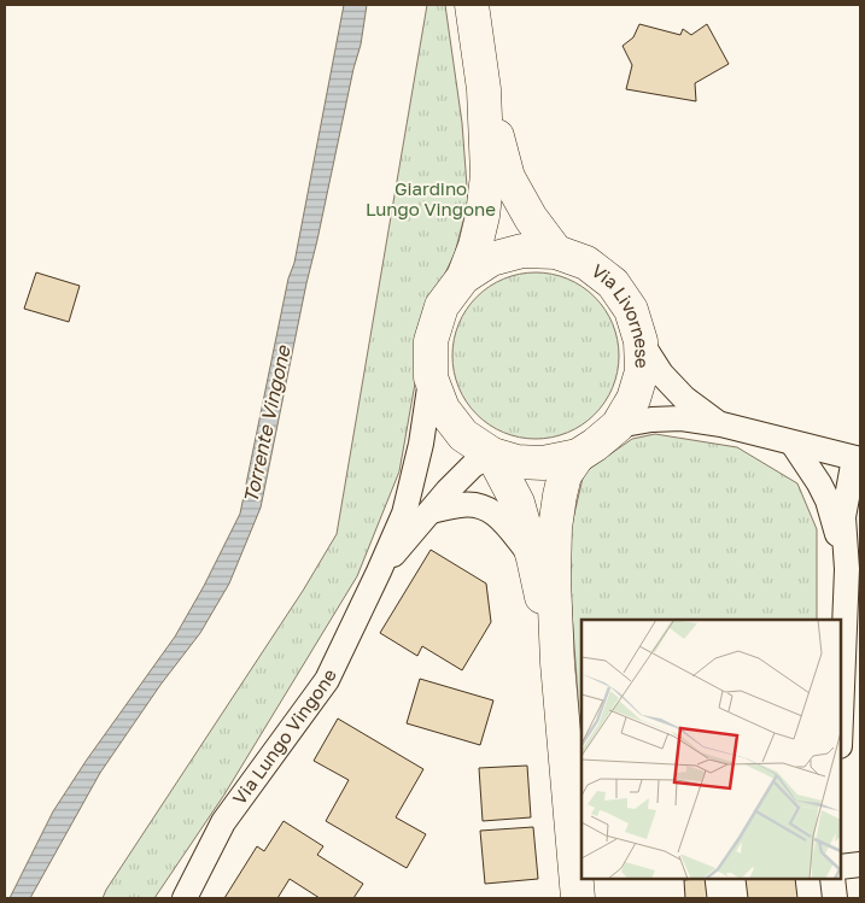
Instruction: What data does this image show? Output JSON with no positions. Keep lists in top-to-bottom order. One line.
{"streets":{"main road":["Via Livornese"],"street":["Via Lungo Vingone"]},"crossings":[["Via Livornese","Via Lungo Vingone"]],"water":["Torrente Vingone"],"parks":["Giardino Lungo Vingone"]}
